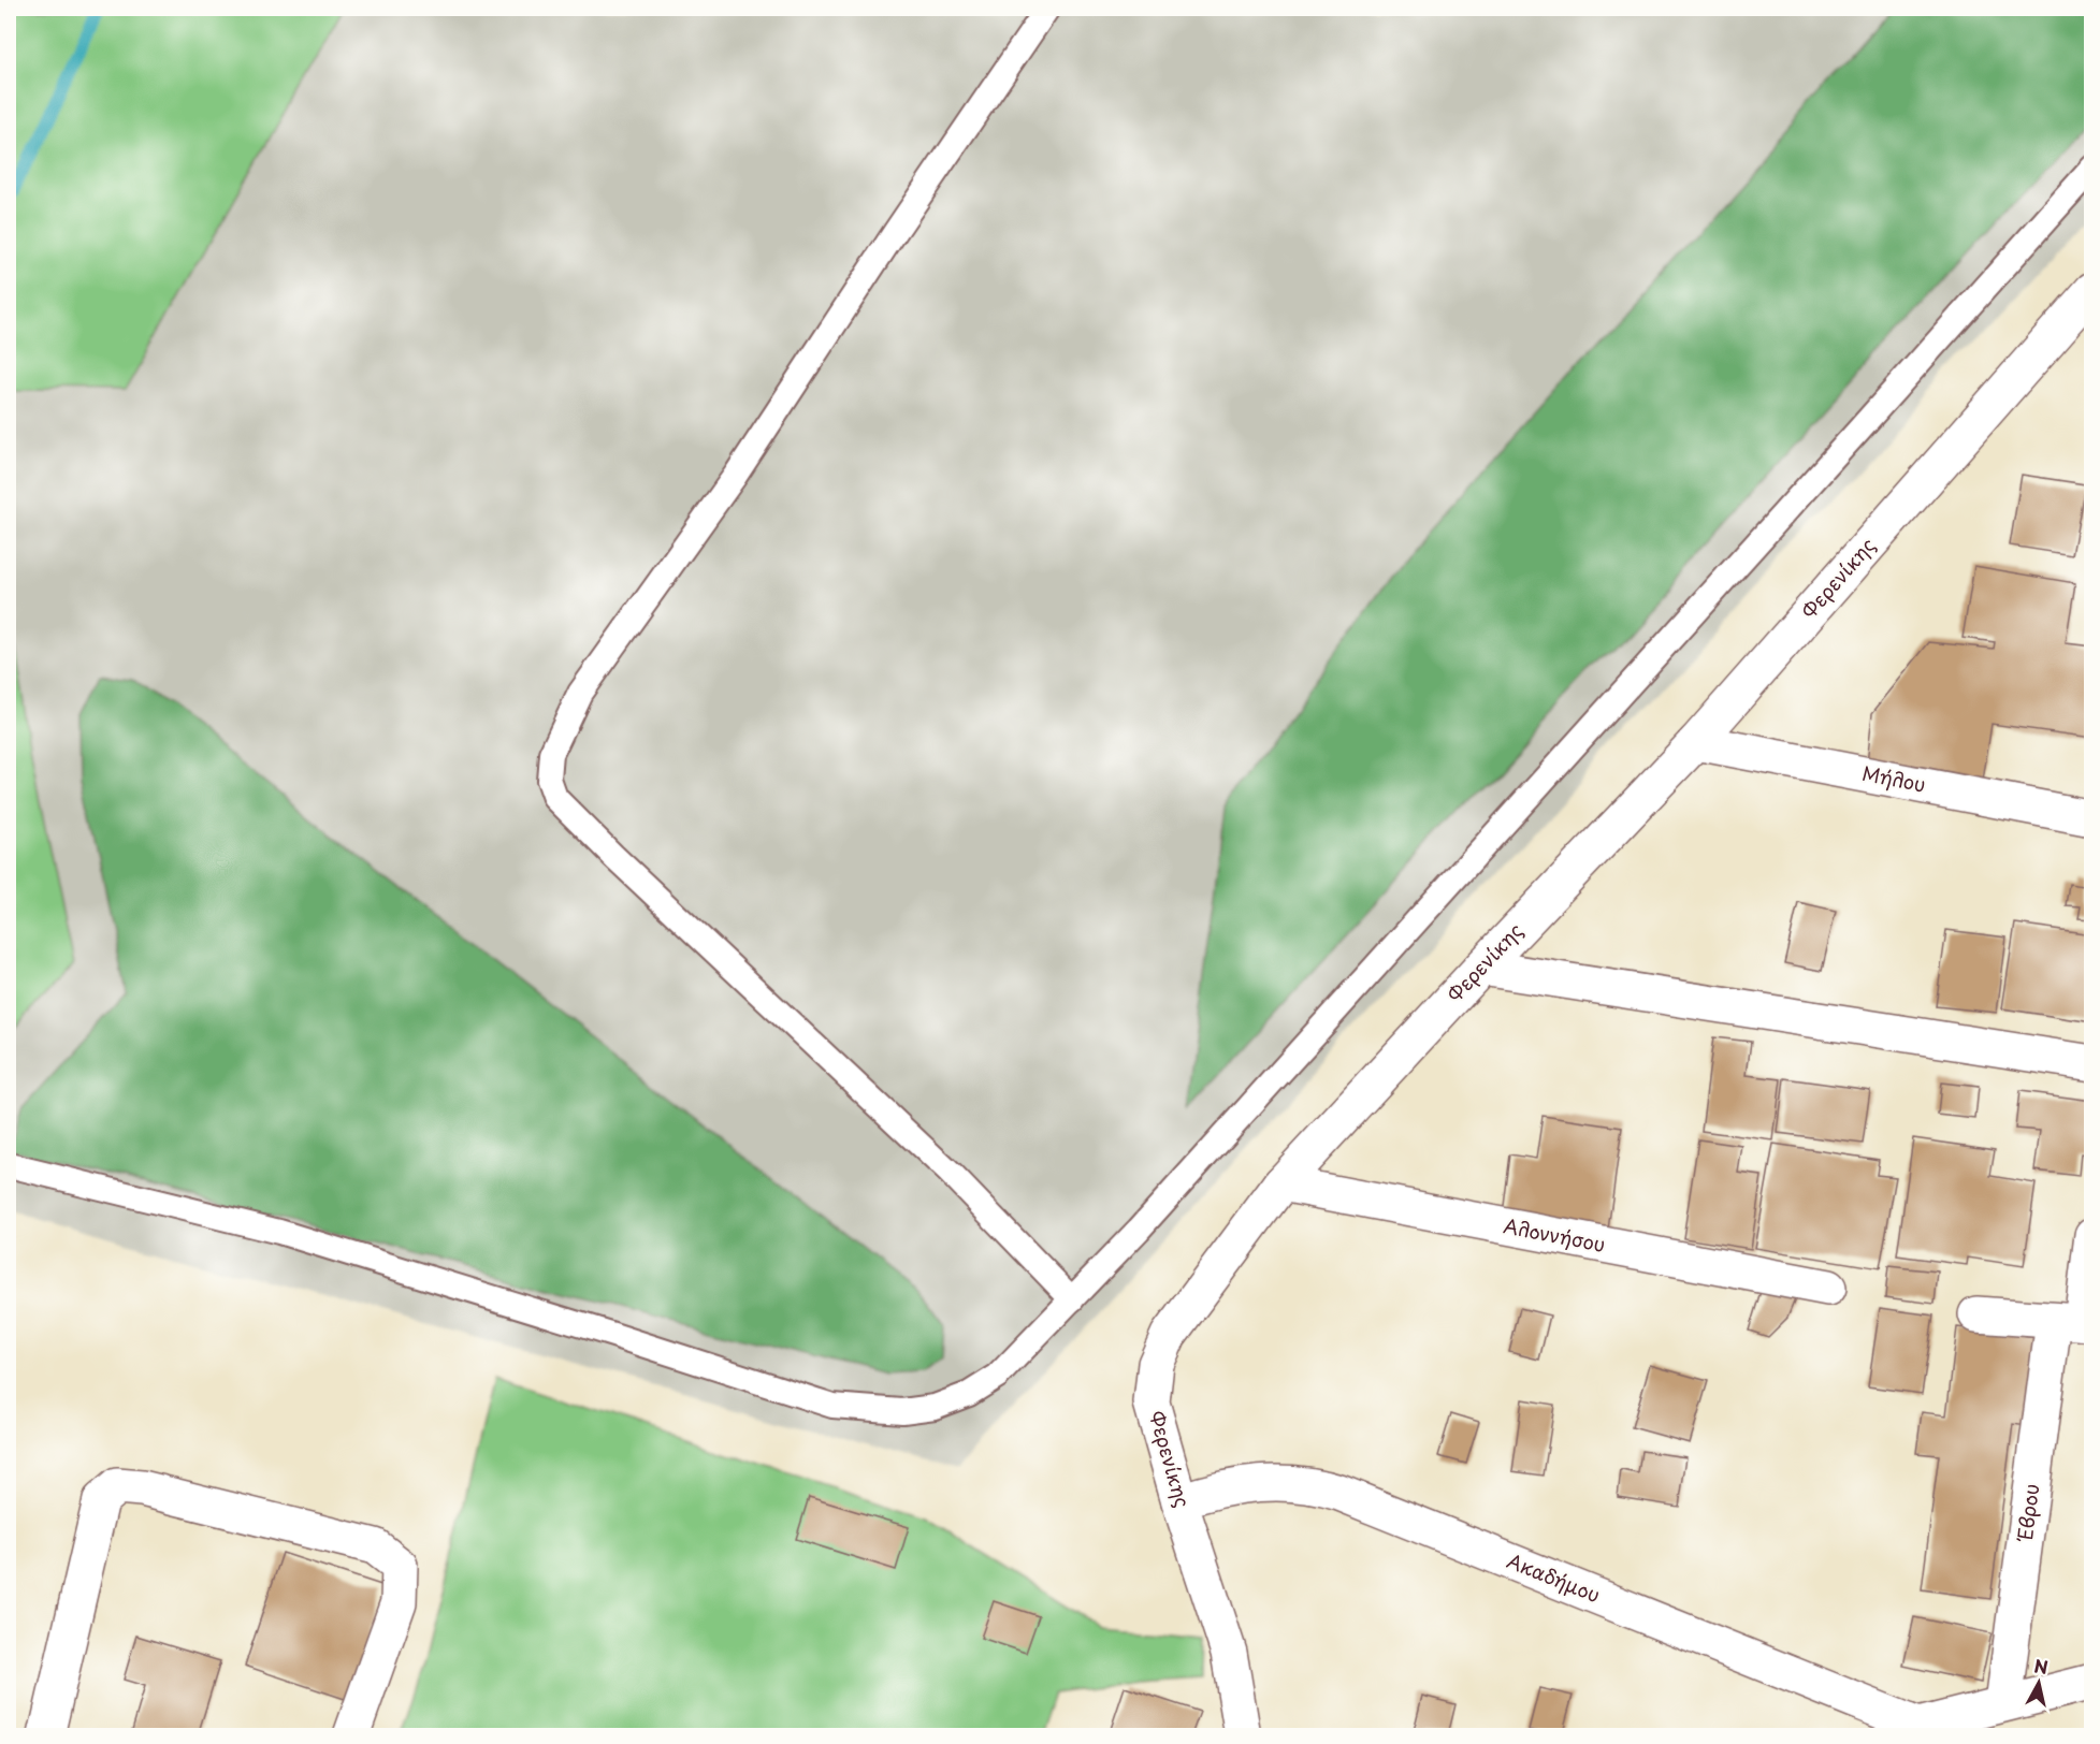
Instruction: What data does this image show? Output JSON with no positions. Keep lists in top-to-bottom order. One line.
{"streets":{"street":["Φερενίκης","Μήλου","Αλοννήσου","Έβρου","Ακαδήμου"]},"crossings":[["Φερενίκης","Μήλου"],["Φερενίκης","Αλοννήσου"],["Φερενίκης","Ακαδήμου"],["Έβρου","Ακαδήμου"]],"north":"top"}
